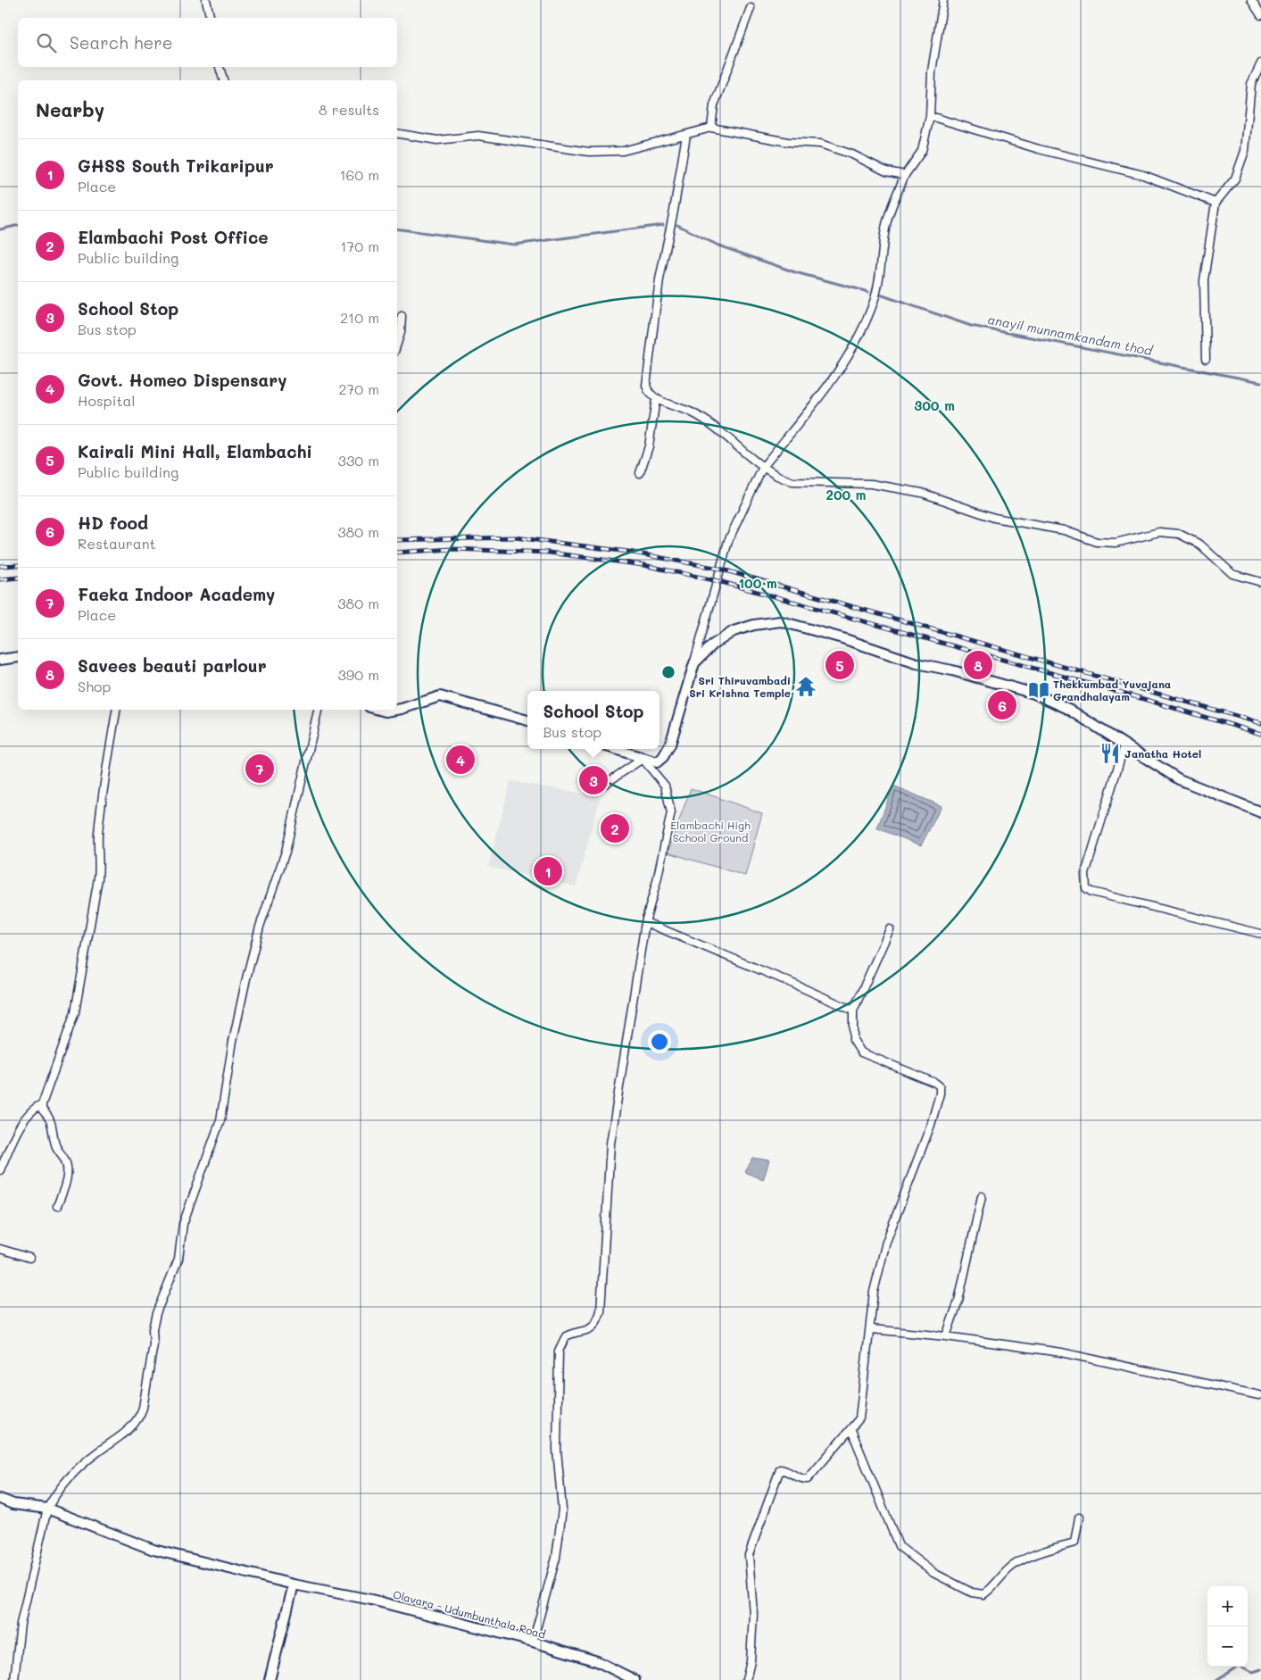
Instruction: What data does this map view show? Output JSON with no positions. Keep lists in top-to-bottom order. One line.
{"streets":{"main road":["Olavara - Udumbunthala Road"]},"water":["anayil munnamkandam thod"],"parks":["Elambachi High School Ground"],"places":{"temple":["Sri Thiruvambadi Sri Krishna Temple"],"library":["Thekkumbad Yuvajana Grandhalayam"],"restaurant":["Janatha Hotel"]},"page":{"search":"Search here","heading":["Nearby","8 results"],"list":[{"mark":"1","name":"GHSS South Trikaripur","note":"Place","value":"160 m"},{"mark":"2","name":"Elambachi Post Office","note":"Public building","value":"170 m"},{"mark":"3","name":"School Stop","note":"Bus stop","value":"210 m"},{"mark":"4","name":"Govt. Homeo Dispensary","note":"Hospital","value":"270 m"},{"mark":"5","name":"Kairali Mini Hall, Elambachi","note":"Public building","value":"330 m"},{"mark":"6","name":"HD food","note":"Restaurant","value":"380 m"},{"mark":"7","name":"Faeka Indoor Academy","note":"Place","value":"380 m"},{"mark":"8","name":"Savees beauti parlour","note":"Shop","value":"390 m"}],"pins":["5","8","6","4","7","3","2","1"],"popup":["School Stop","Bus stop"],"map_buttons":["+","−"]},"rings":["300 m","200 m","100 m"]}
